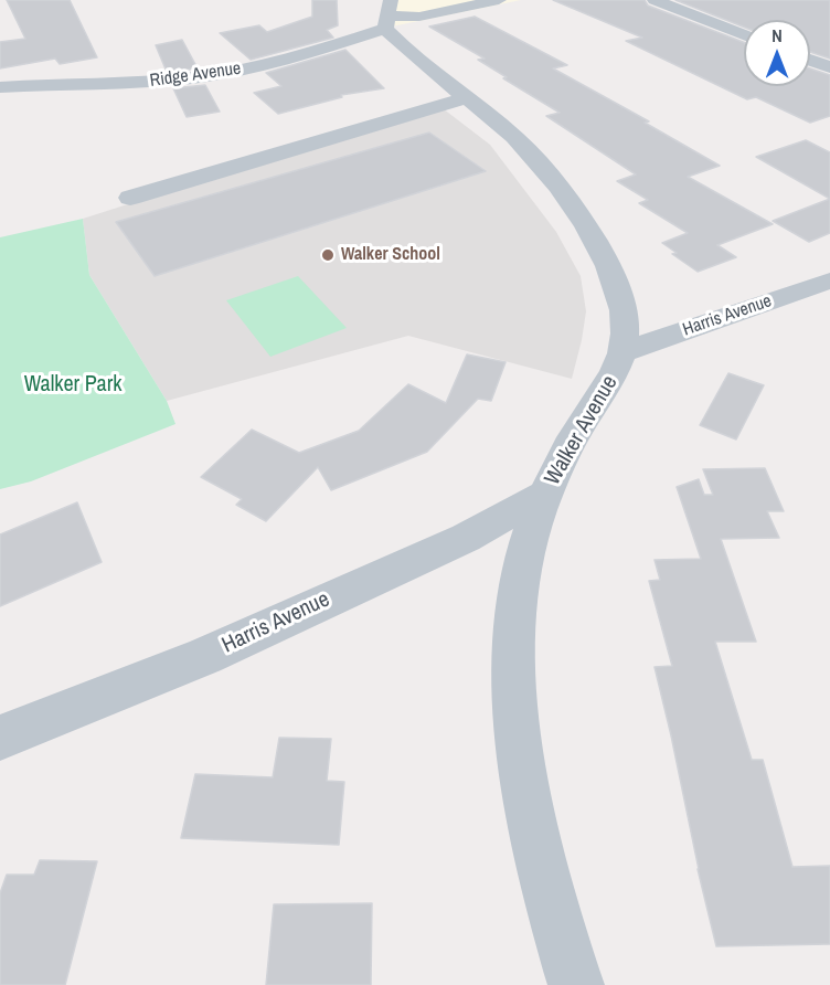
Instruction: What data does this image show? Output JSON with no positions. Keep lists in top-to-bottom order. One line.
{"streets":{"street":["Ridge Avenue","Harris Avenue","Walker Avenue"]},"crossings":[["Ridge Avenue","Walker Avenue"],["Harris Avenue","Walker Avenue"]],"parks":["Walker Park"],"places":["Walker School"],"north":"top"}
